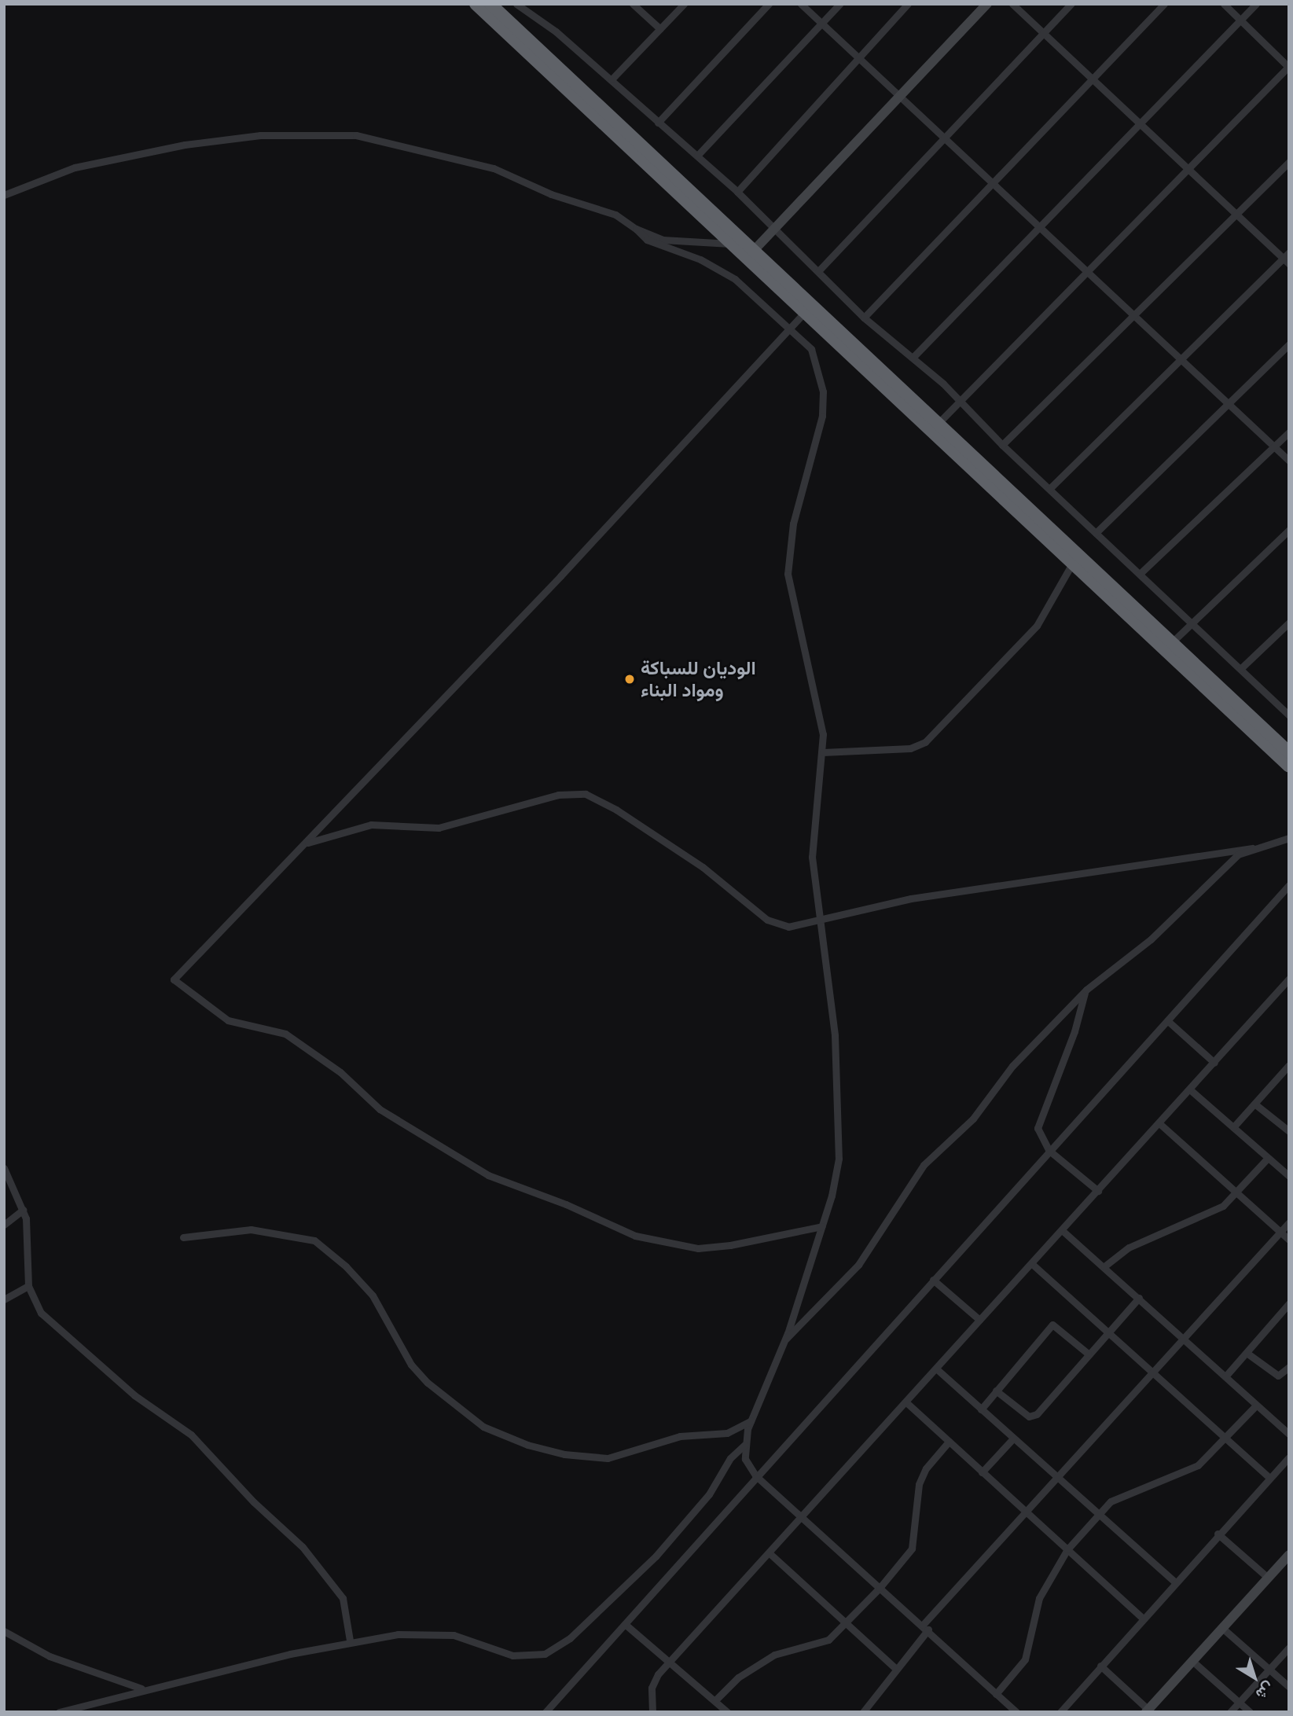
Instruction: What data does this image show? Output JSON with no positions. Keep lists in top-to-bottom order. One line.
{"places":["الوديان للسباكة ومواد البناء"],"north":"bottom right"}
